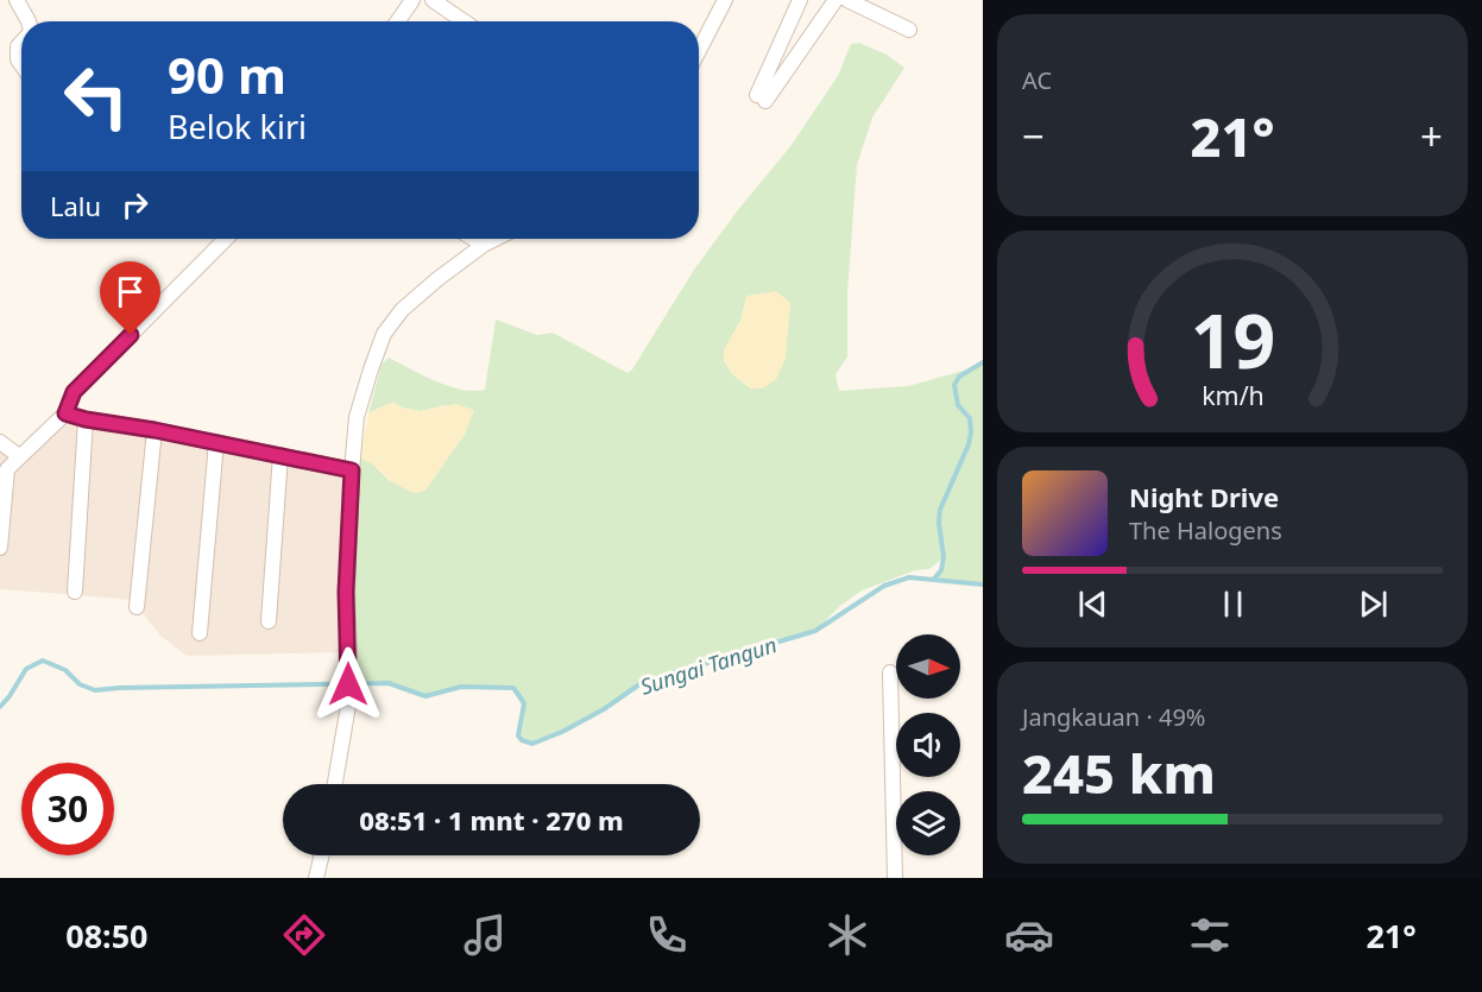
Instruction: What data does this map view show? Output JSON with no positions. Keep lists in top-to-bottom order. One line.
{"water":["Sungai Tangun"],"north":"right","page":{"tile":["AC",["Jangkauan · 49%","245 km"]],"turn":["90 m","Belok kiri"],"heat":["−","21°","+"],"then":"Lalu","song":["Night Drive","The Halogens"],"limit":"30","trip":"08:51 · 1 mnt · 270 m","tabs":["08:50","21°"],"gauge":["19","km/h"]}}
